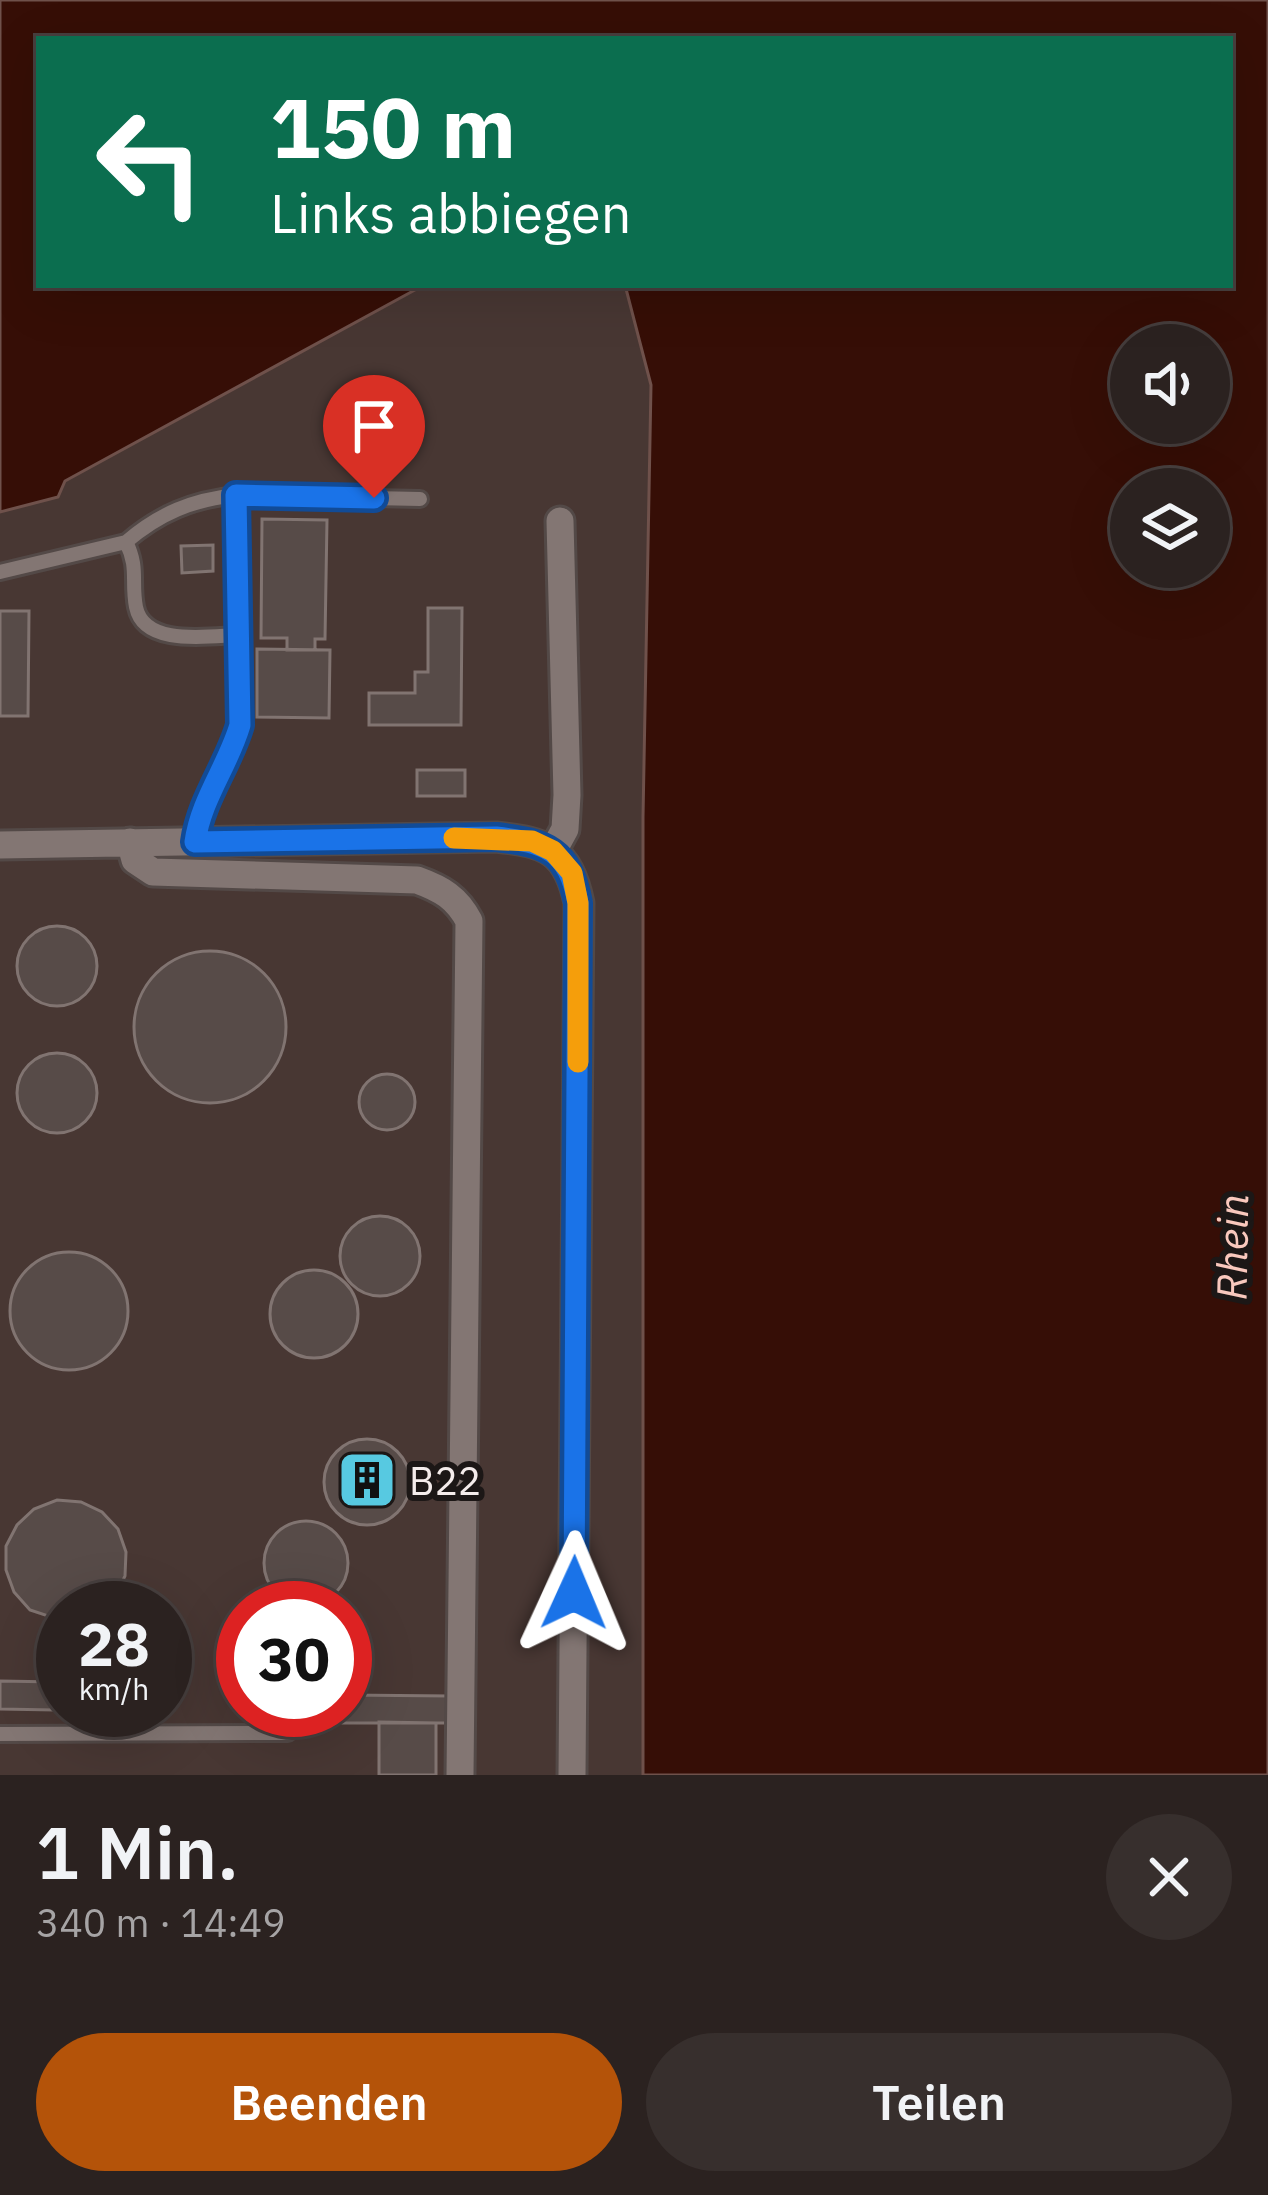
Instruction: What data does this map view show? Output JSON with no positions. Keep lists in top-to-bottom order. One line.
{"water":["Rhein"],"places":{"building":["B22"]},"page":{"turn":["150 m","Links abbiegen"],"speed":"28 km/h","limit":"30","heading":["1 Min.","340 m · 14:49"],"buttons":["Beenden","Teilen"]}}
